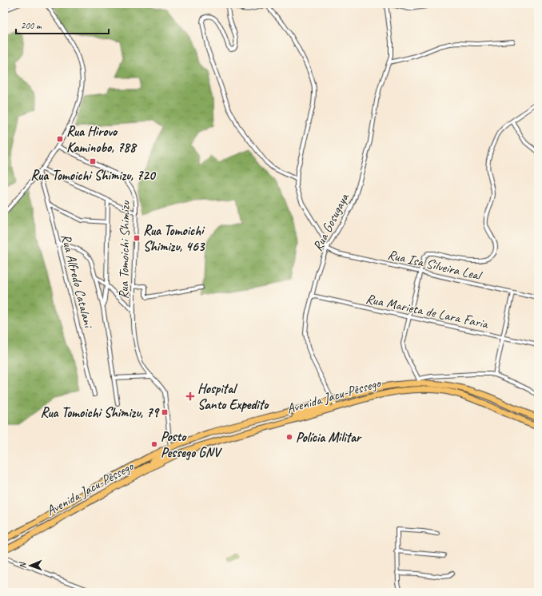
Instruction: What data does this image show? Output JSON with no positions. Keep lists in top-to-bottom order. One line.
{"streets":{"highway":["Avenida Jacu-Pêssego"],"street":["Rua Gosugaya","Rua Tomoichi Shimizu","Rua Isa Silveira Leal","Rua Alfredo Catalani","Rua Marieta de Lara Faria"]},"crossings":[["Rua Gosugaya","Rua Isa Silveira Leal"],["Rua Gosugaya","Rua Marieta de Lara Faria"],["Rua Gosugaya","Avenida Jacu-Pêssego"],["Rua Tomoichi Shimizu","Avenida Jacu-Pêssego"]],"places":{"transit":["Rua Hirovo Kaminobo, 788","Rua Tomoichi Shimizu, 720","Rua Tomoichi Shimizu, 463","Rua Tomoichi Shimizu, 79"],"health":["Hospital Santo Expedito"],"other":["Polícia Militar","Posto Pessego GNV"]},"scale_bar":"200 m","north":"left"}
